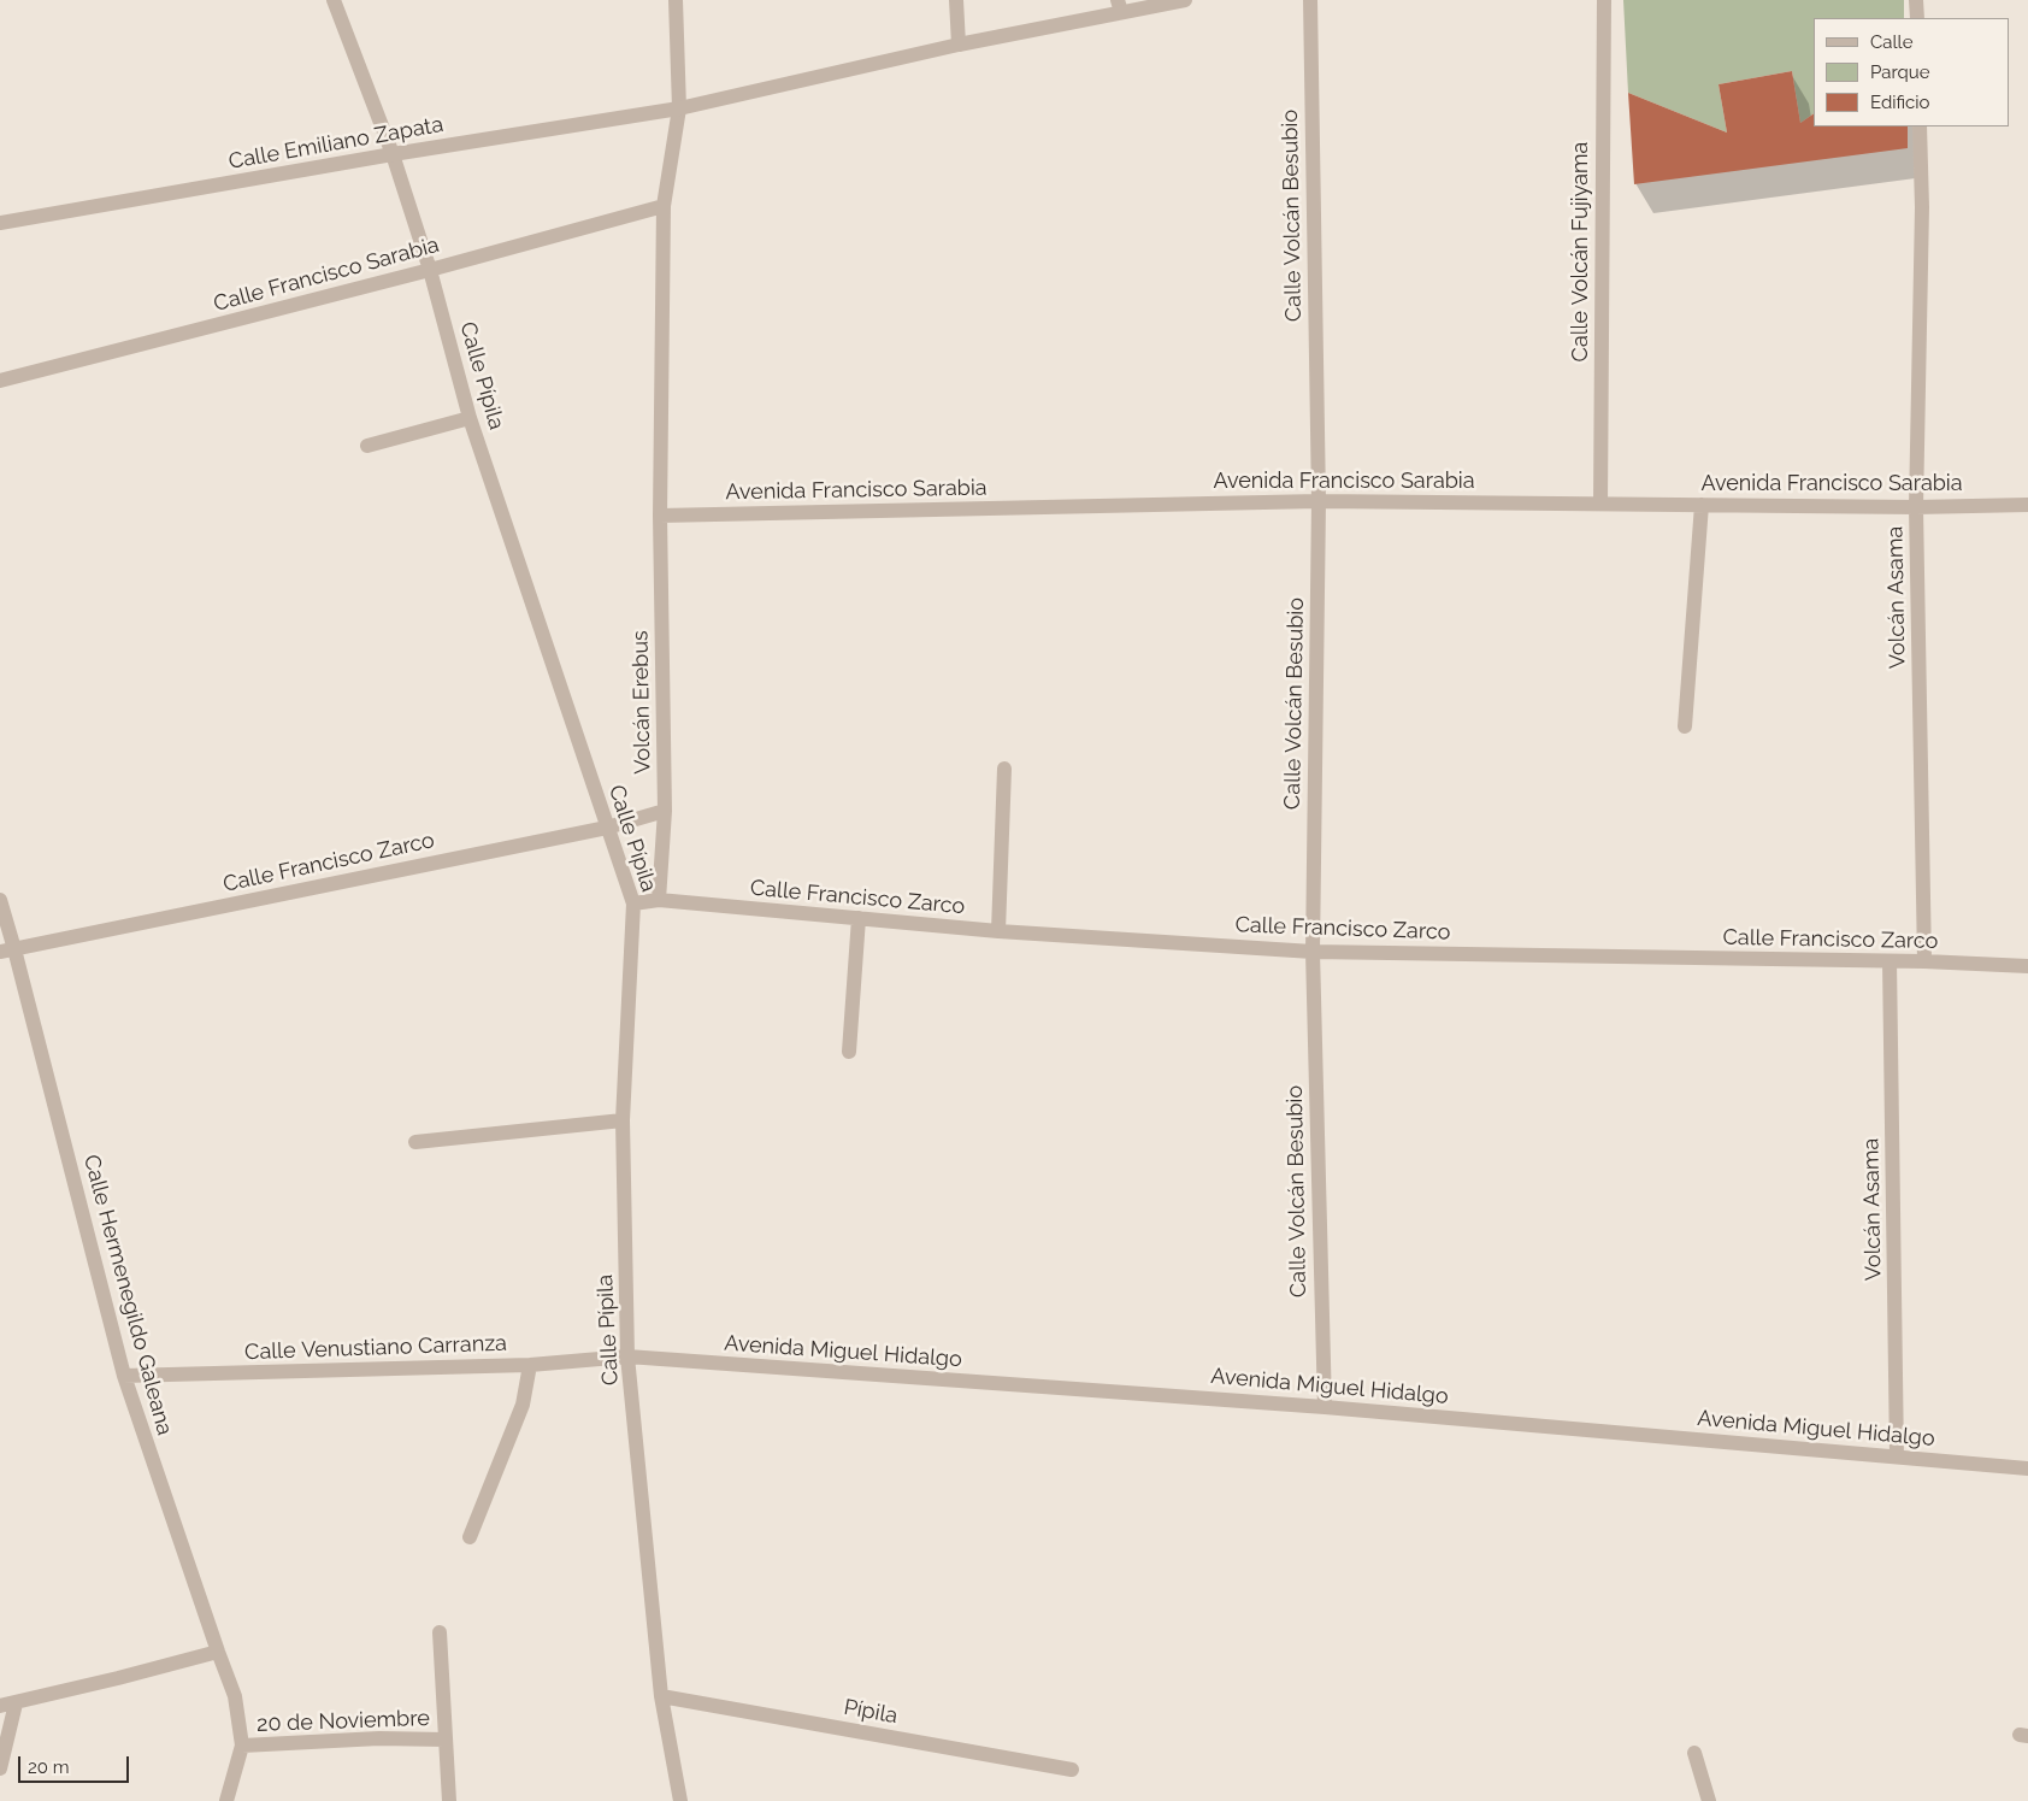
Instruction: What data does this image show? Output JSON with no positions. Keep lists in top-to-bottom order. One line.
{"streets":{"street":["Calle Emiliano Zapata","Calle Volcán Besubio","Calle Volcán Fujiyama","Calle Francisco Sarabia","Calle Pípila","Avenida Francisco Sarabia","Volcán Asama","Volcán Erebus","Calle Francisco Zarco","Calle Hermenegildo Galeana","Calle Venustiano Carranza","Avenida Miguel Hidalgo","Pípila","20 de Noviembre"]},"crossings":[["Calle Emiliano Zapata","Calle Pípila"],["Calle Emiliano Zapata","Volcán Erebus"],["Calle Volcán Besubio","Avenida Francisco Sarabia"],["Calle Volcán Besubio","Calle Francisco Zarco"],["Calle Volcán Besubio","Avenida Miguel Hidalgo"],["Calle Volcán Fujiyama","Avenida Francisco Sarabia"],["Calle Francisco Sarabia","Calle Pípila"],["Calle Francisco Sarabia","Volcán Erebus"],["Calle Pípila","Calle Francisco Zarco"],["Calle Pípila","Calle Venustiano Carranza"],["Calle Pípila","Avenida Miguel Hidalgo"],["Calle Pípila","Pípila"],["Avenida Francisco Sarabia","Volcán Asama"],["Avenida Francisco Sarabia","Volcán Erebus"],["Volcán Asama","Calle Francisco Zarco"],["Volcán Asama","Avenida Miguel Hidalgo"],["Volcán Erebus","Calle Francisco Zarco"],["Calle Francisco Zarco","Calle Hermenegildo Galeana"],["Calle Hermenegildo Galeana","Calle Venustiano Carranza"],["Calle Hermenegildo Galeana","20 de Noviembre"],["Calle Venustiano Carranza","Avenida Miguel Hidalgo"]],"legend":["Calle","Parque","Edificio"],"scale_bar":"20 m"}
